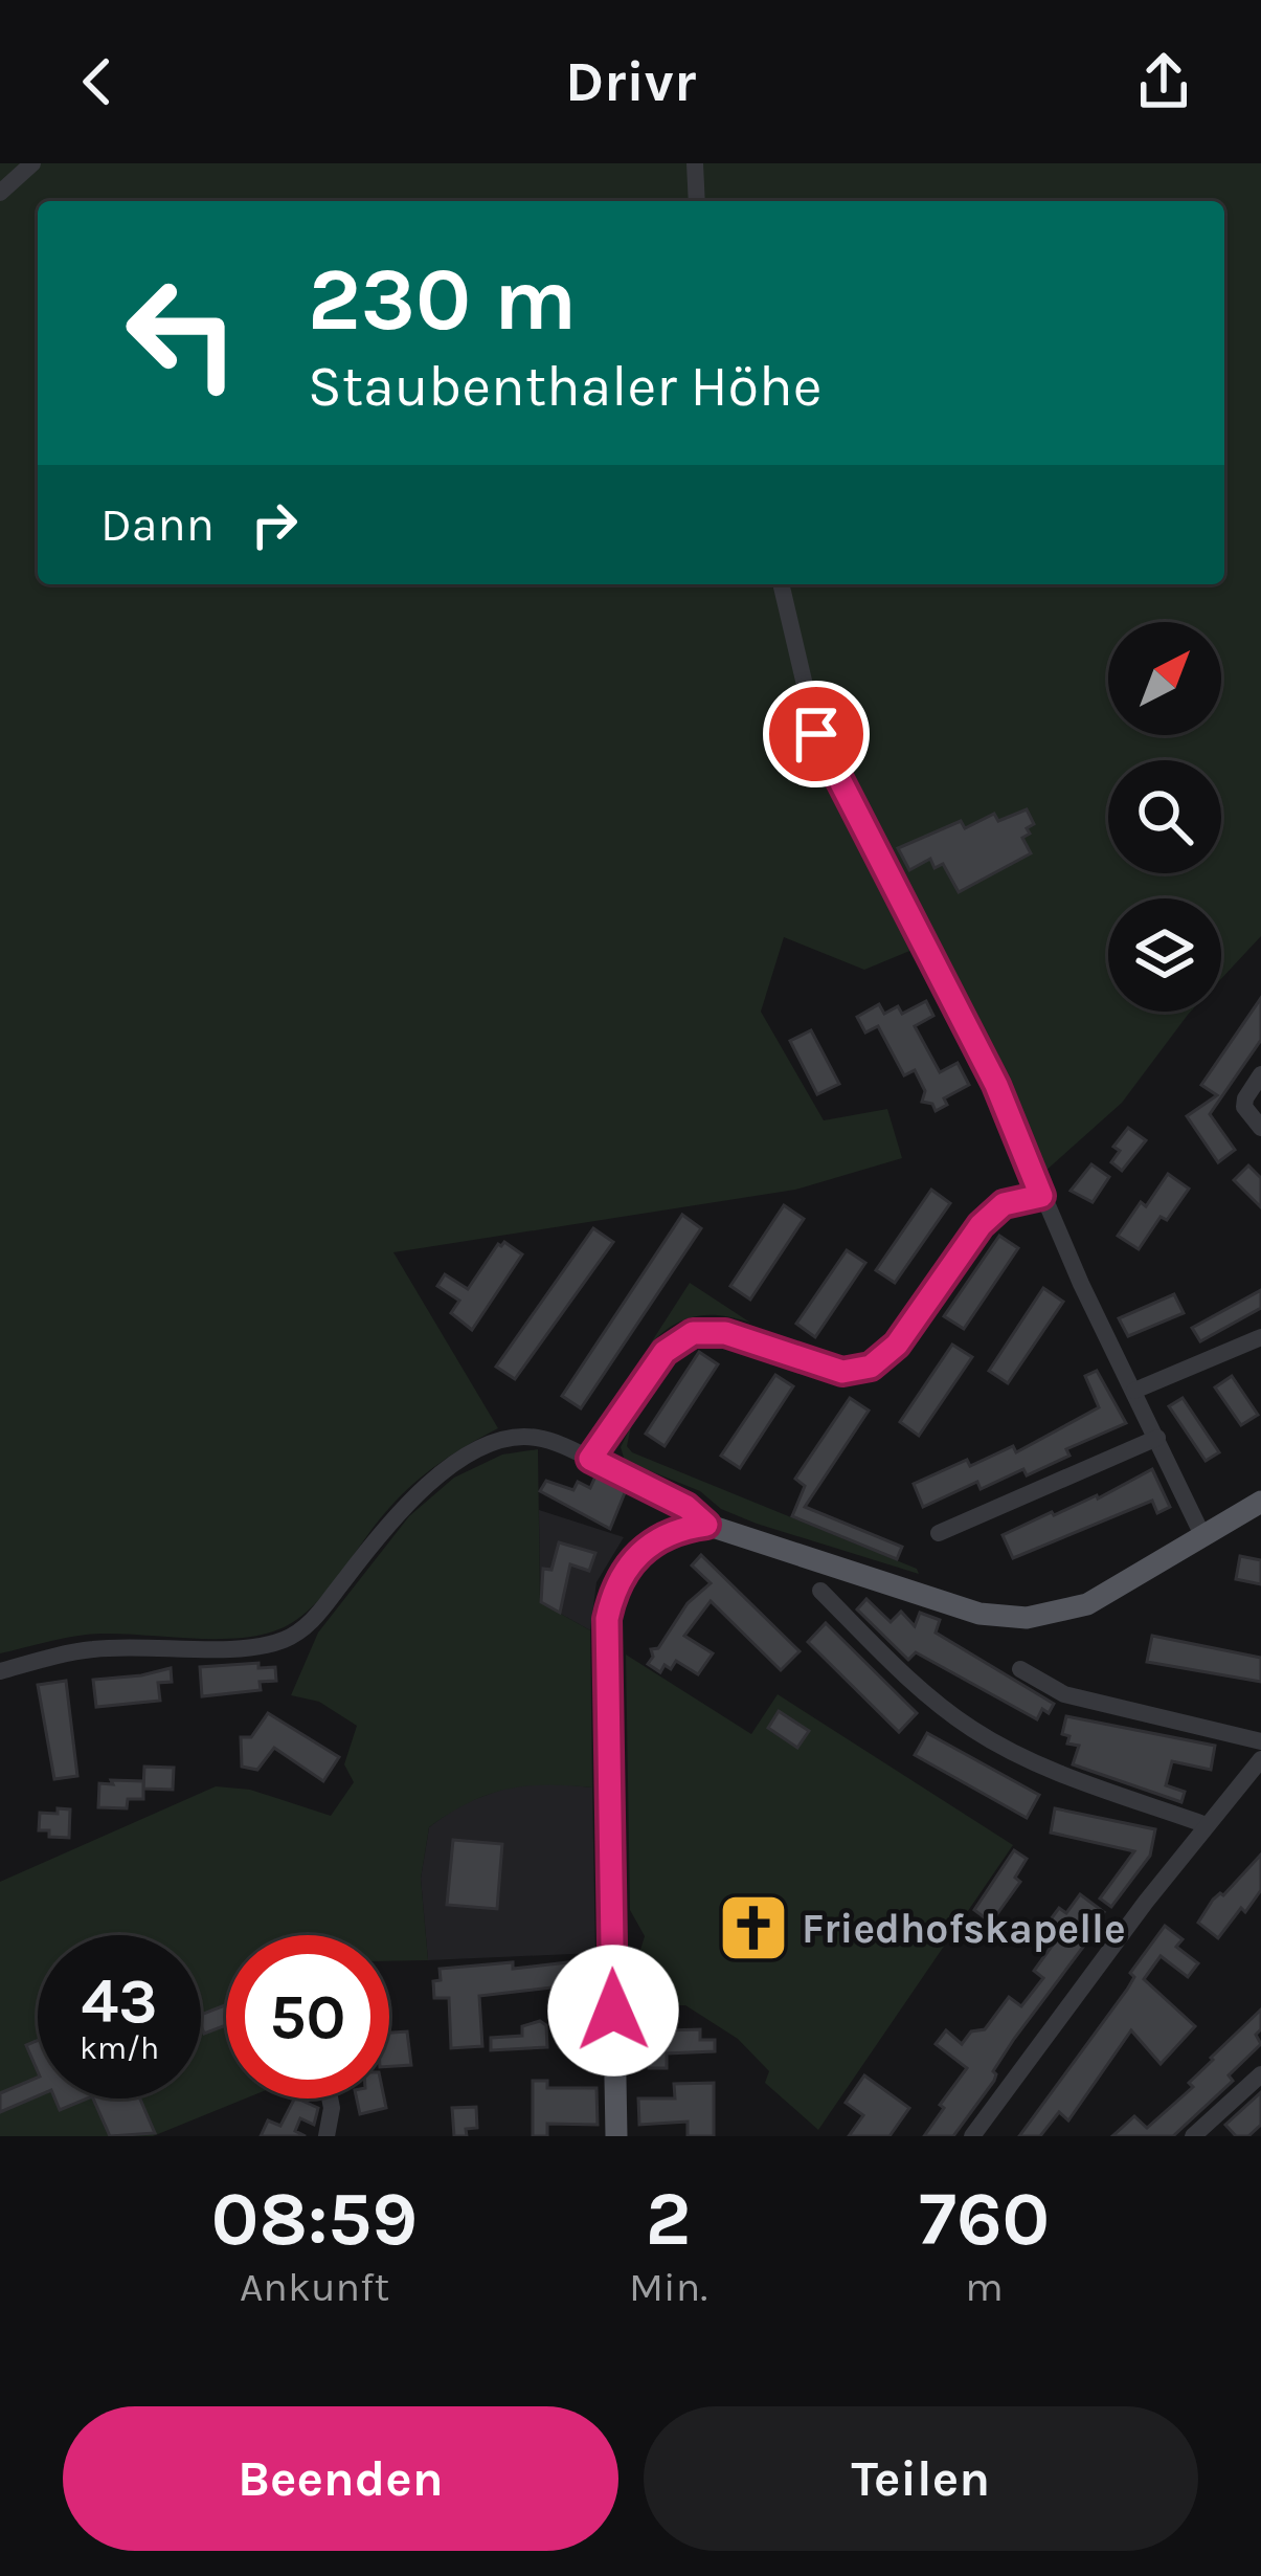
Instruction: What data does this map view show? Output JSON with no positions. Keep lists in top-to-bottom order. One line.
{"places":{"church":["Friedhofskapelle"]},"north":"top right","page":{"header":"Drivr","turn":["230 m","Staubenthaler Höhe"],"then":"Dann","speed":"43 km/h","limit":"50","eta":["08:59","Ankunft","2","Min.","760","m"],"buttons":["Beenden","Teilen"]}}
